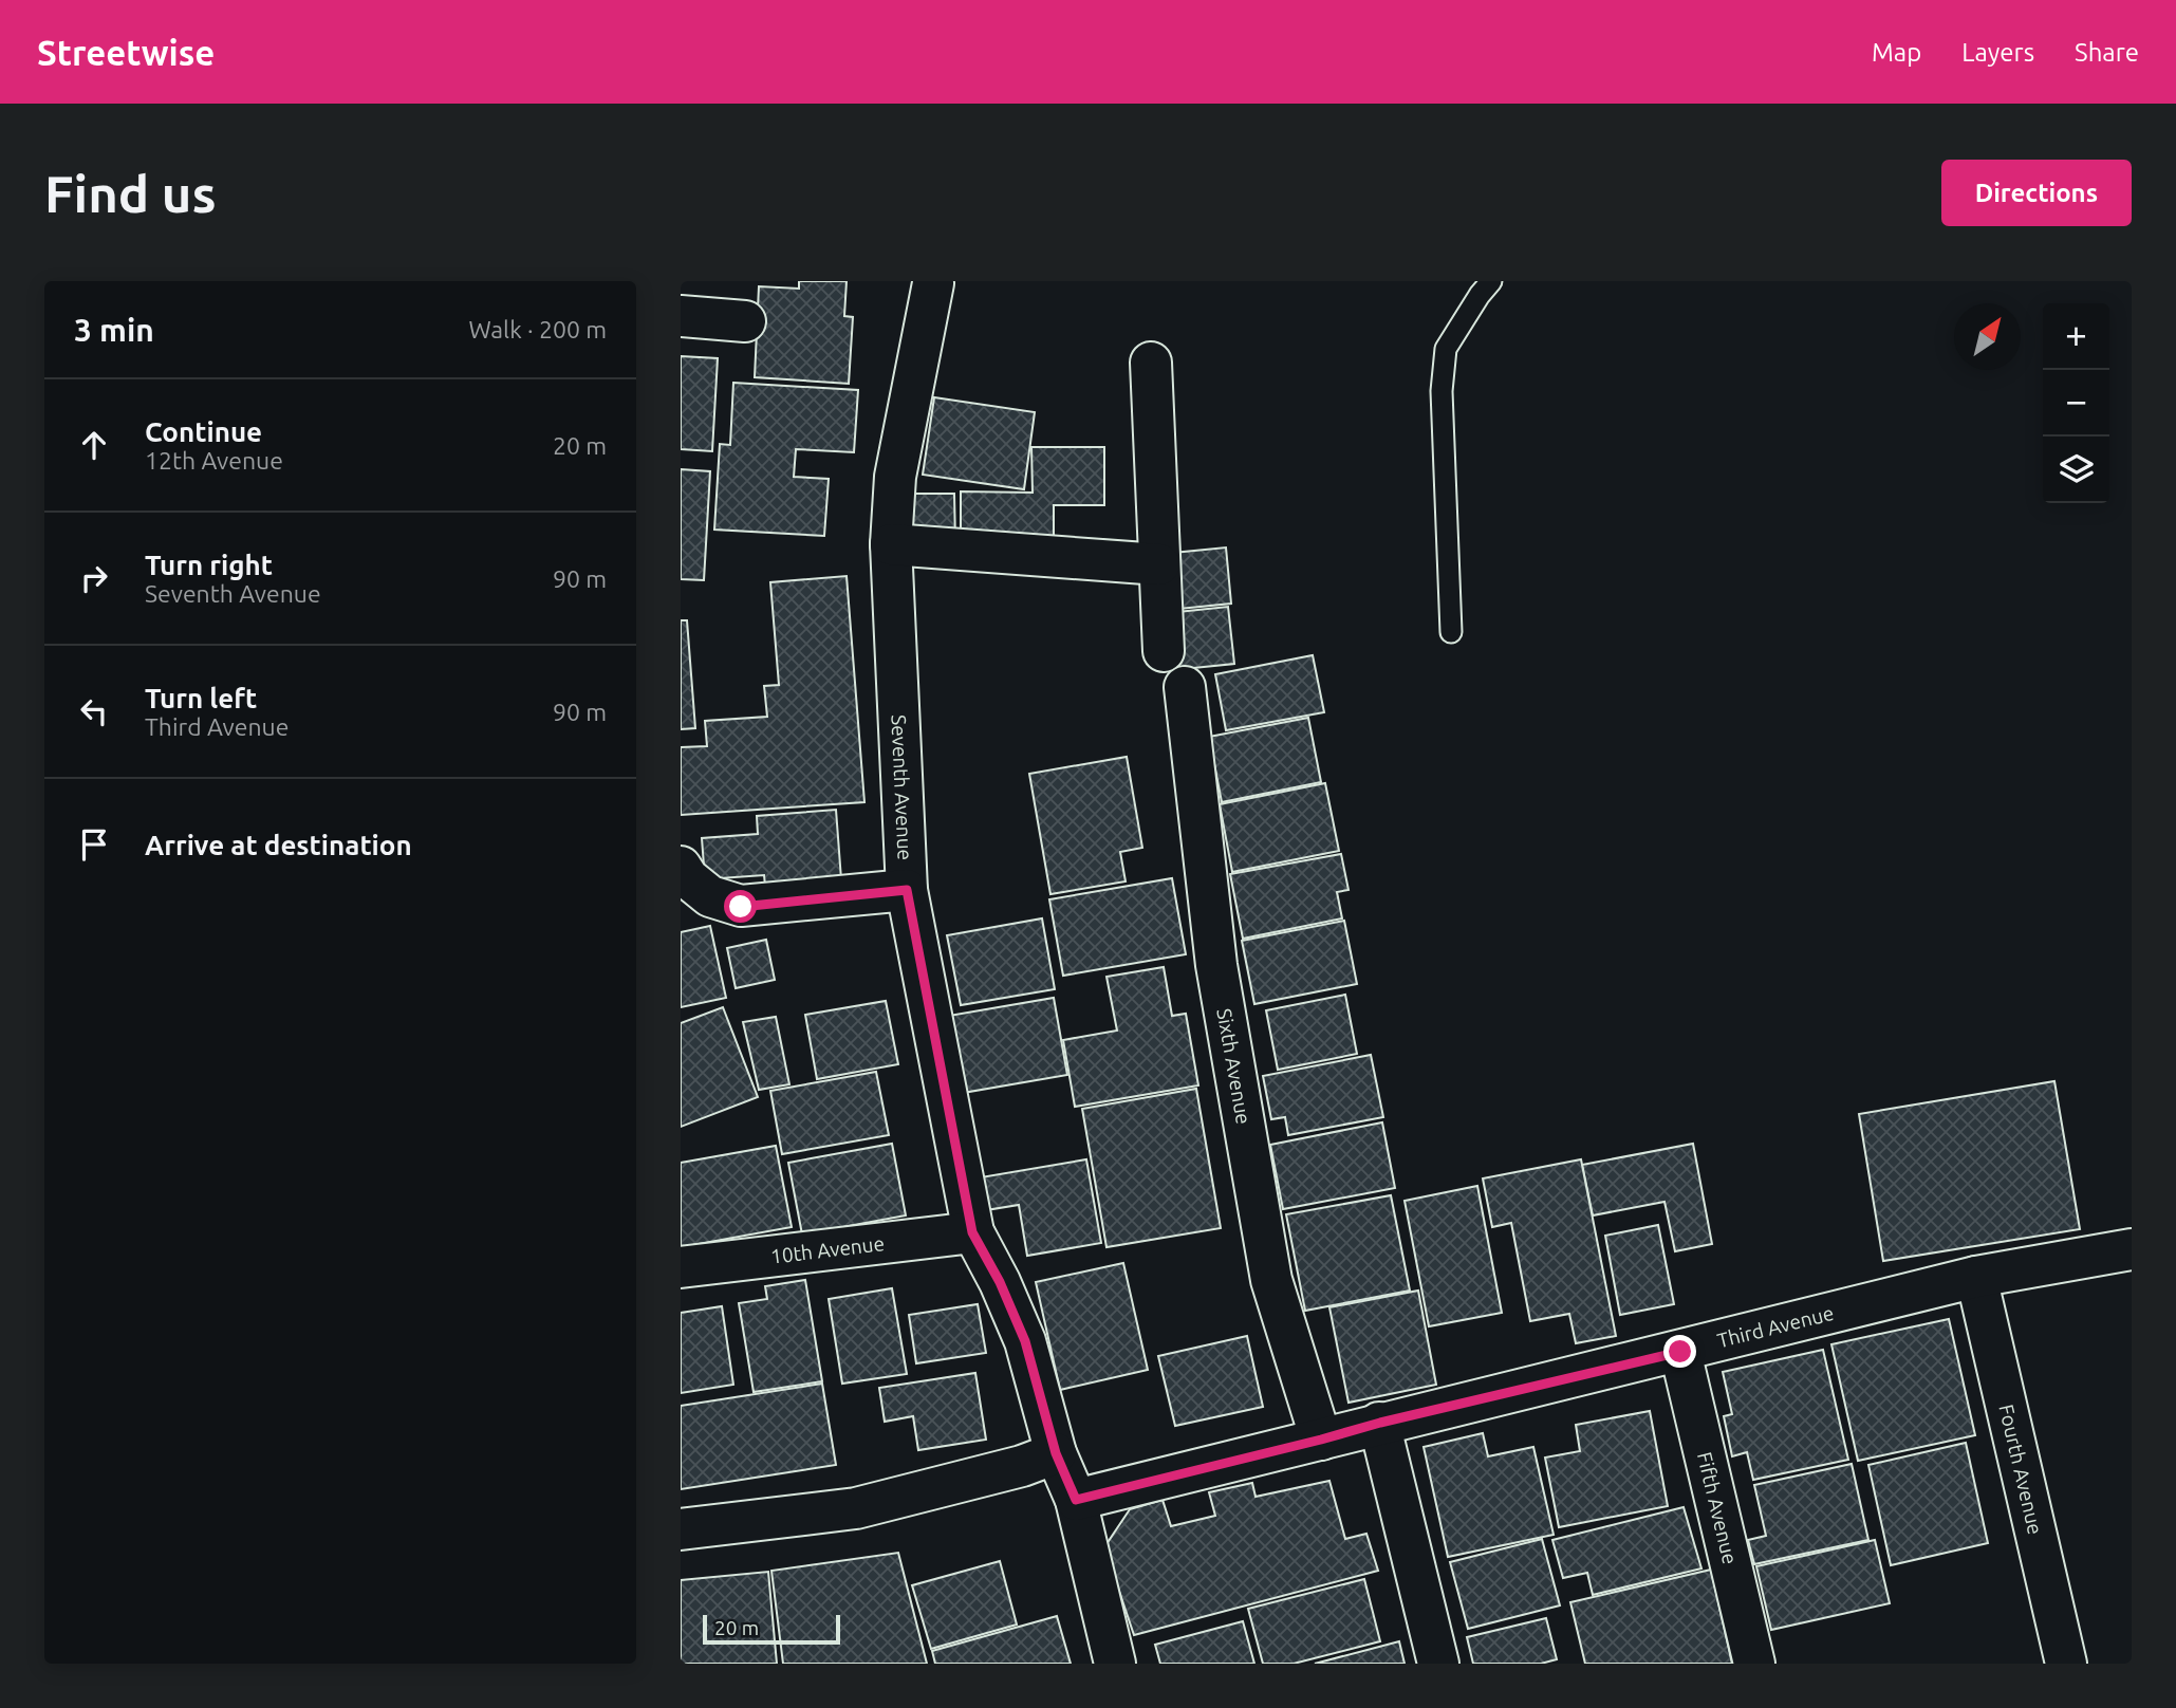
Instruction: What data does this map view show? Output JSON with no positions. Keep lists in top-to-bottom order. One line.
{"streets":{"street":["Seventh Avenue","Sixth Avenue","10th Avenue","Third Avenue","Fourth Avenue","Fifth Avenue"]},"crossings":[["Seventh Avenue","10th Avenue"],["Seventh Avenue","Third Avenue"],["Sixth Avenue","Third Avenue"],["Third Avenue","Fourth Avenue"],["Third Avenue","Fifth Avenue"]],"scale_bar":"20 m","north":"top right","page":{"header":"Streetwise","nav":["Map","Layers","Share"],"buttons":"Directions","title":"Find us","heading":["3 min","Walk · 200 m"],"map_buttons":["+","−"],"list":[["Continue","12th Avenue","20 m"],["Turn right","Seventh Avenue","90 m"],["Turn left","Third Avenue","90 m"],"Arrive at destination"],"scale":"20 m"}}
